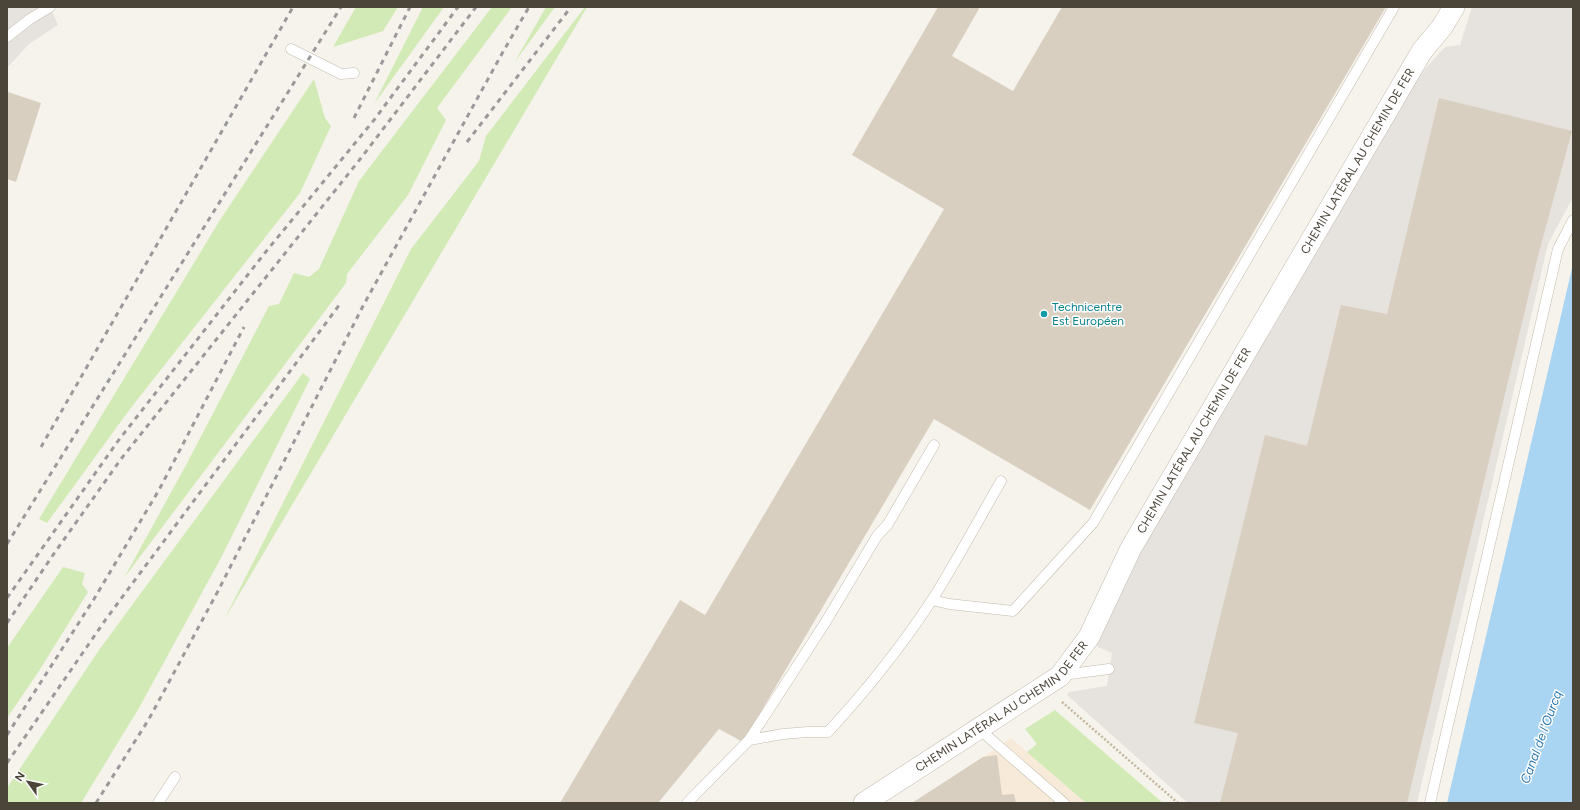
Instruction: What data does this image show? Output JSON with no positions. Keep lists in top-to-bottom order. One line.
{"streets":{"street":["CHEMIN LATÉRAL AU CHEMIN DE FER"]},"water":["Canal de l'Ourcq"],"places":["Technicentre Est Européen"],"north":"top left"}
